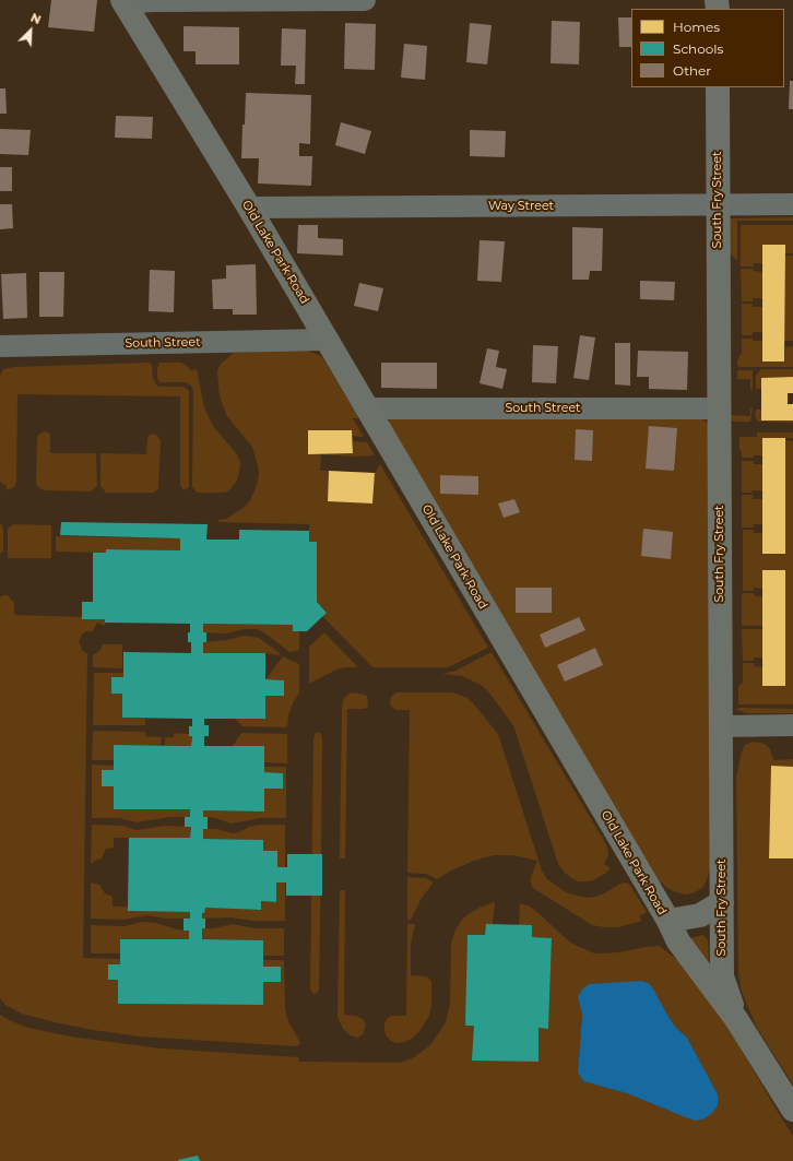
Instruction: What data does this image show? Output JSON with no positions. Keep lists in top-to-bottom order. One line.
{"streets":{"street":["South Fry Street","Way Street","Old Lake Park Road","South Street"]},"crossings":[["South Fry Street","Way Street"],["South Fry Street","Old Lake Park Road"],["South Fry Street","South Street"],["Way Street","Old Lake Park Road"],["Old Lake Park Road","South Street"]],"legend":["Homes","Schools","Other"],"north":"top right"}
